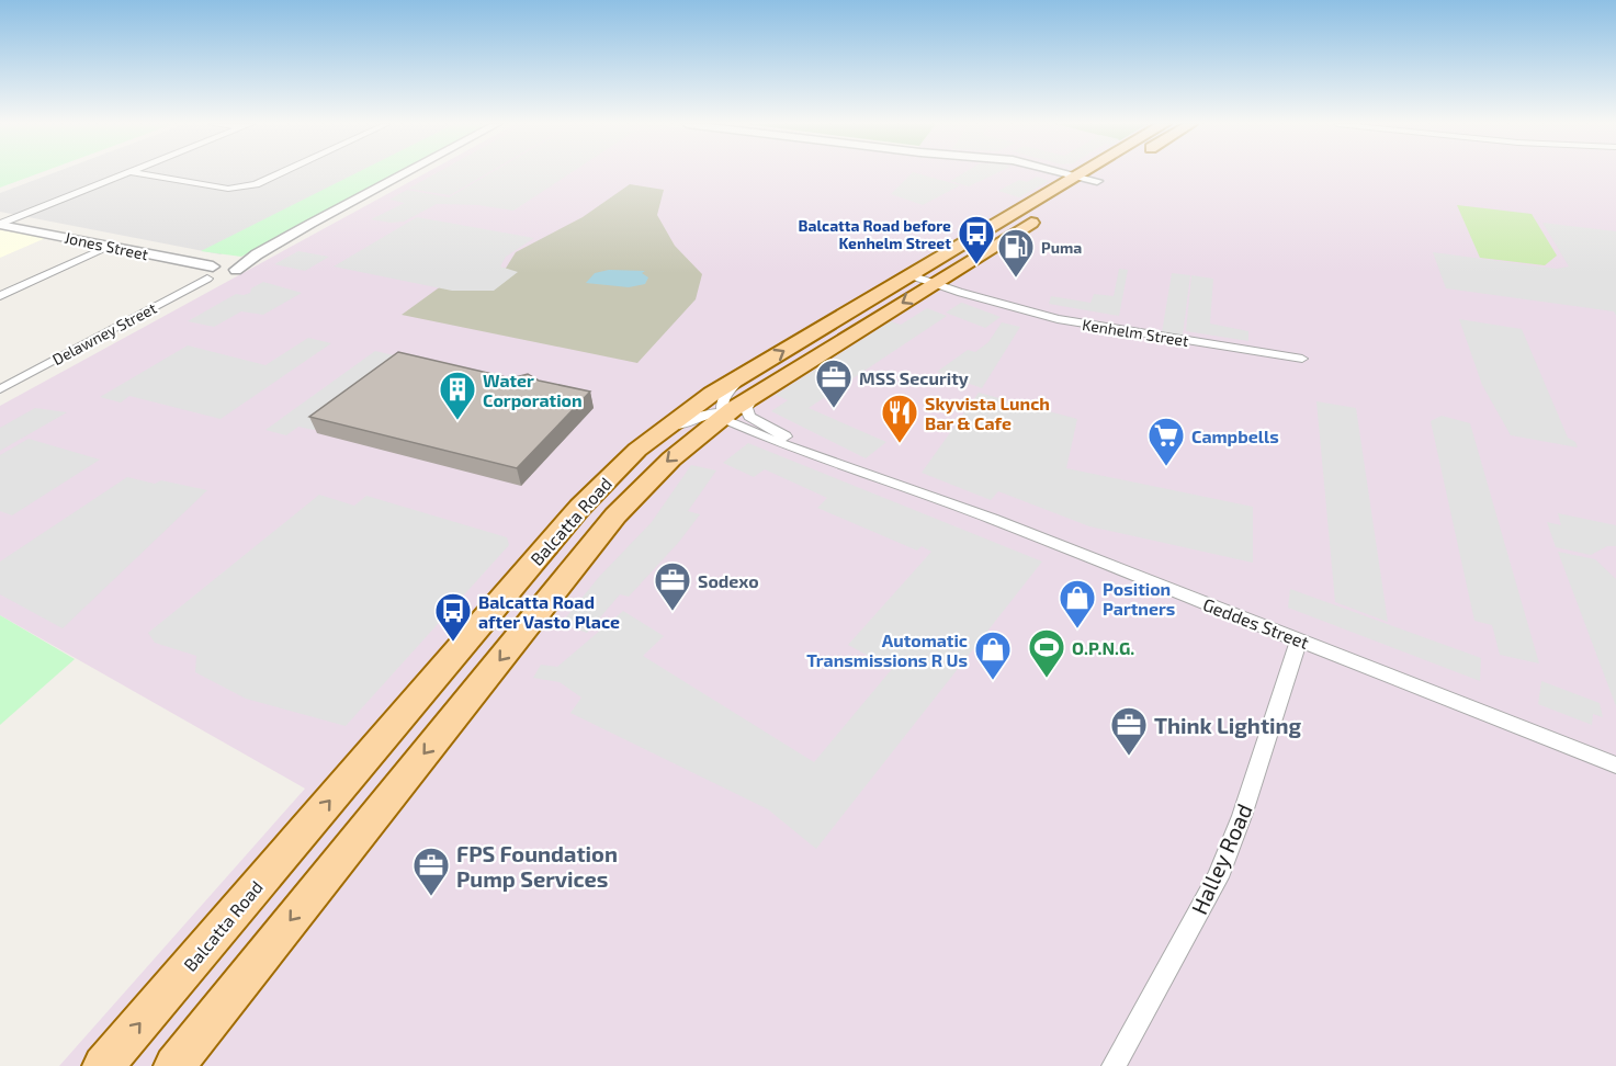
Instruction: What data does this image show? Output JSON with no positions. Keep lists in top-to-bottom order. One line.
{"streets":{"main road":["Balcatta Road"],"street":["Jones Street","Kenhelm Street","Delawney Street","Geddes Street","Halley Road"]},"crossings":[["Jones Street","Delawney Street"],["Kenhelm Street","Balcatta Road"],["Balcatta Road","Geddes Street"],["Geddes Street","Halley Road"]],"places":{"bus stop":["Balcatta Road before Kenhelm Street","Balcatta Road after Vasto Place"],"fuel station":["Puma"],"office":["MSS Security","Sodexo","Think Lighting","FPS Foundation Pump Services"],"building":["Water Corporation"],"restaurant":["Skyvista Lunch Bar & Cafe"],"supermarket":["Campbells"],"shop":["Position Partners","Automatic Transmissions R Us"],"sports":["O.P.N.G."]}}
